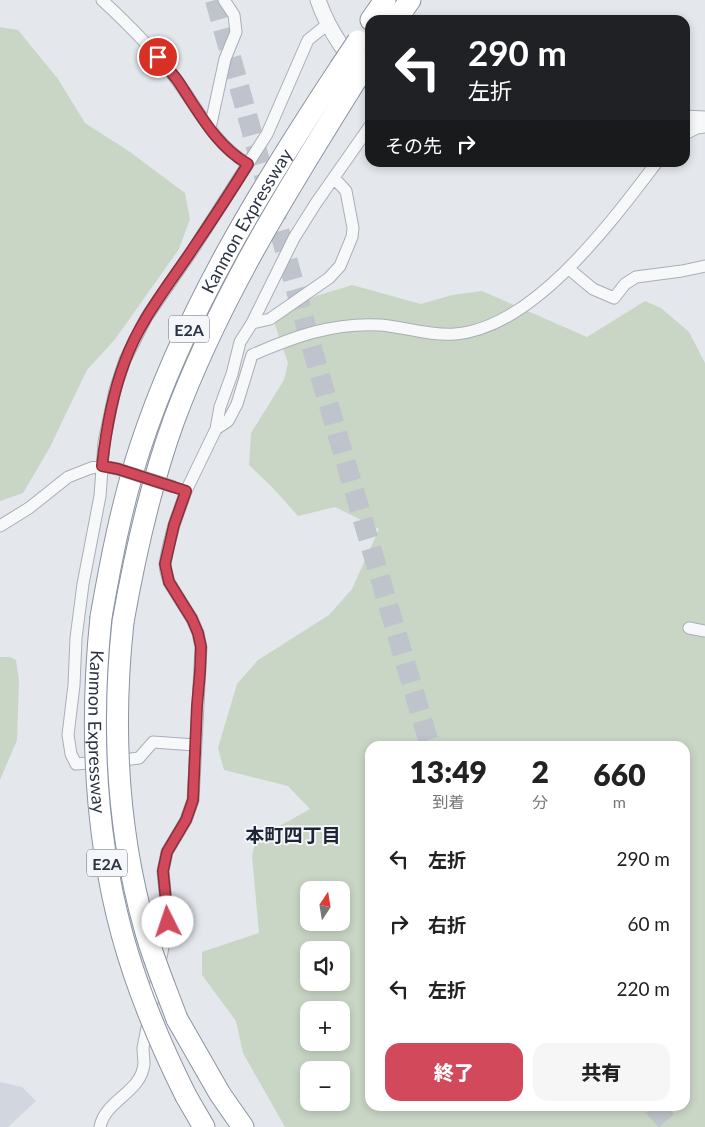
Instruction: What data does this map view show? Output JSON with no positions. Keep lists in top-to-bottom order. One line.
{"streets":{"highway":["Kanmon Expressway","E2A"]},"districts":["本町四丁目"],"north":"top","page":{"turn":["290 m","左折"],"then":"その先","eta":["13:49","到着","2","分","660","m"],"list":[{"name":"左折","value":"290 m"},{"name":"右折","value":"60 m"},{"name":"左折","value":"220 m"}],"map_buttons":["+","−"],"buttons":["終了","共有"]}}
